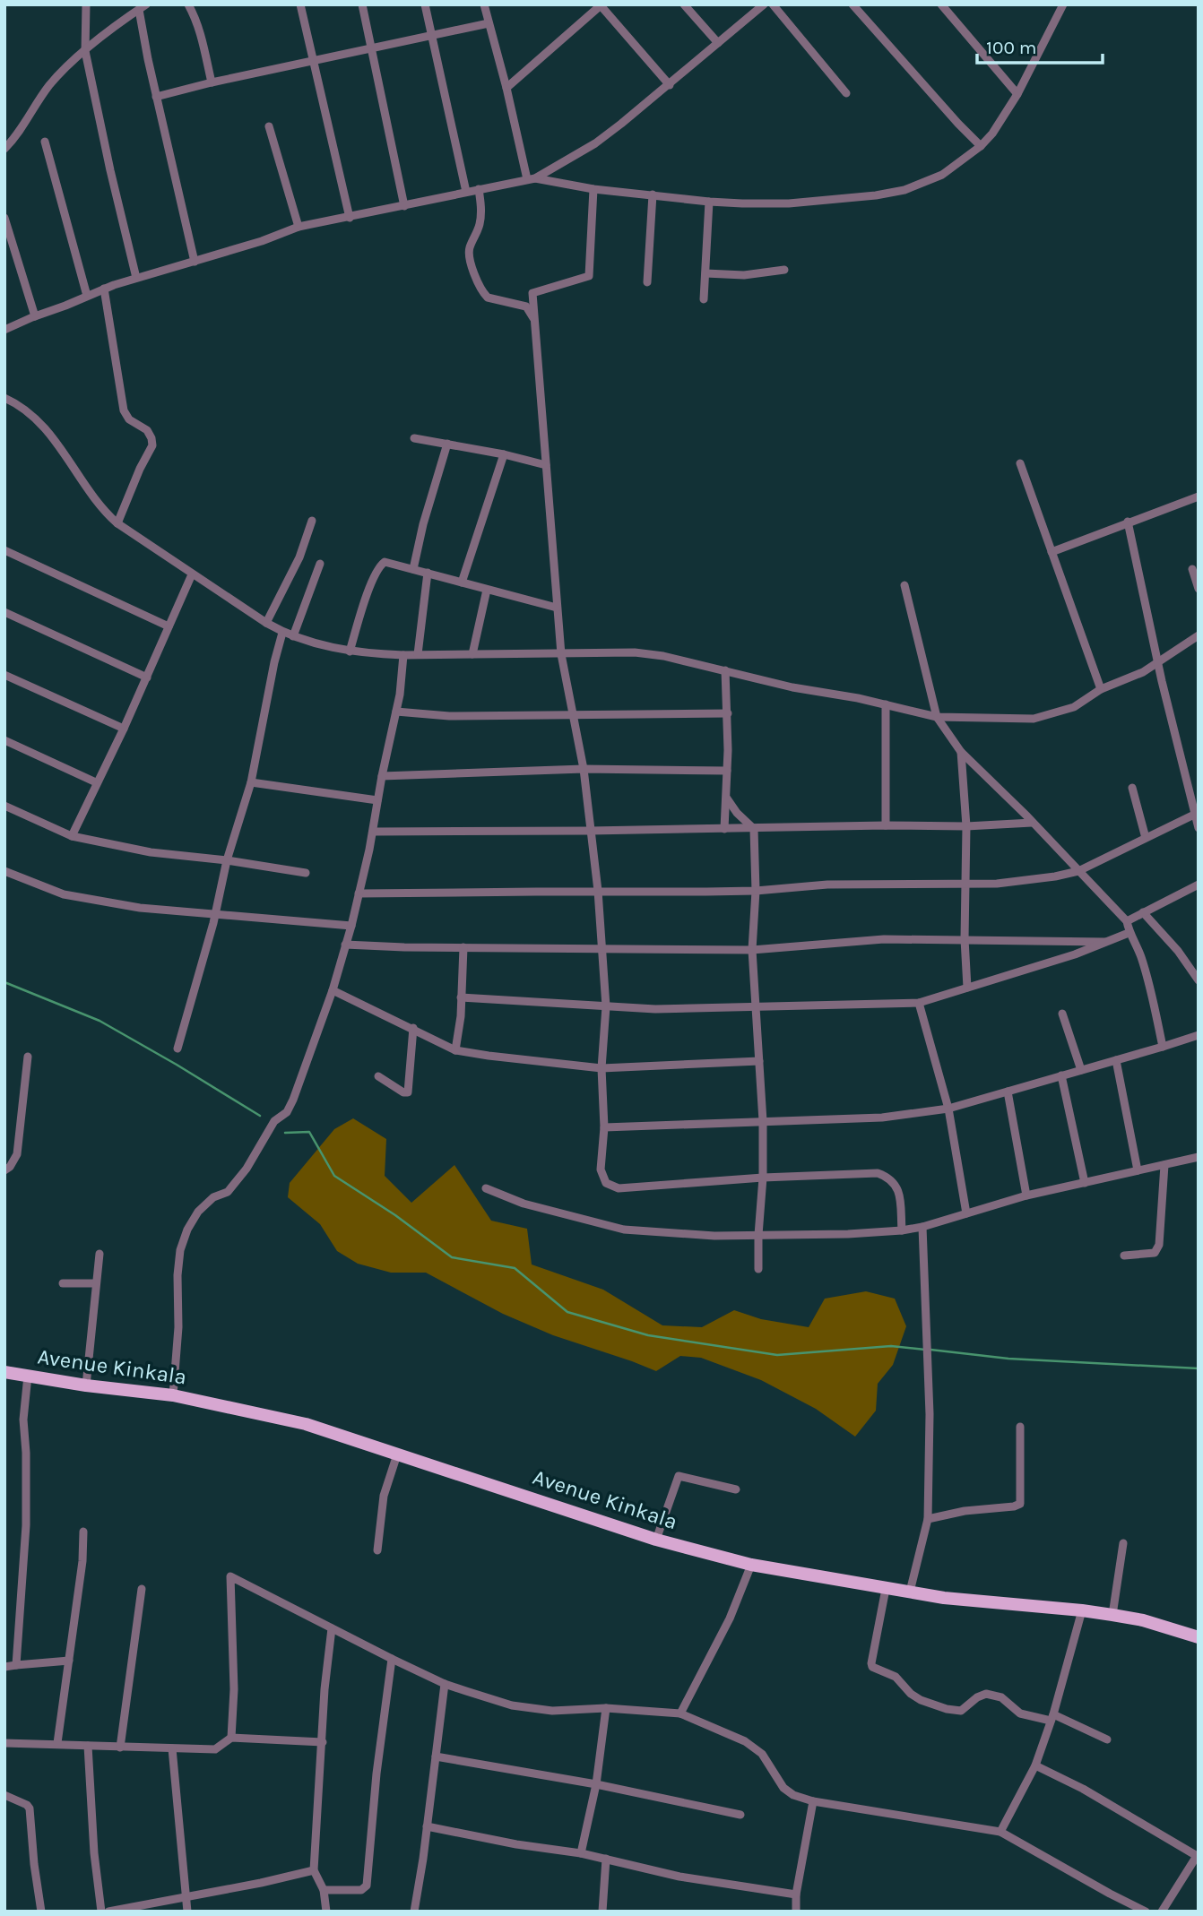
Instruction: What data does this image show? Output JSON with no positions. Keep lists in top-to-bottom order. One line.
{"streets":{"main road":["Avenue Kinkala"]},"scale_bar":"100 m"}
